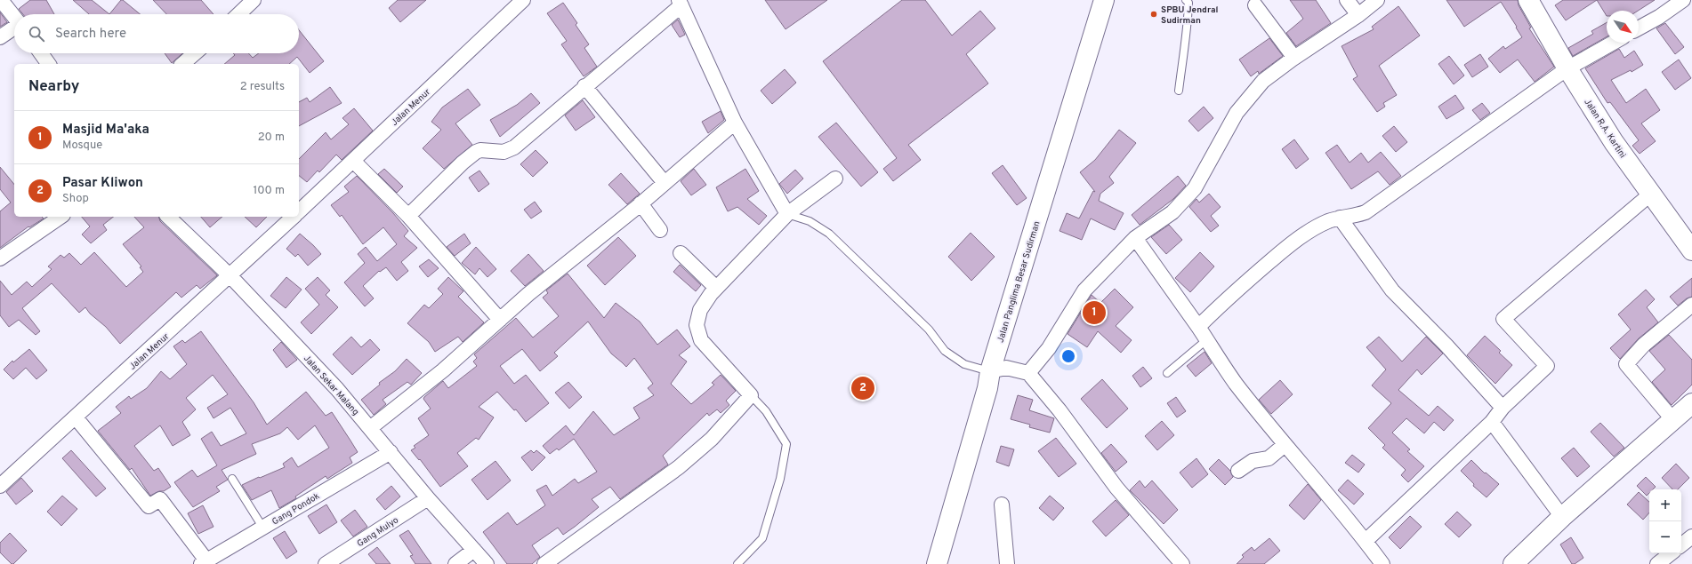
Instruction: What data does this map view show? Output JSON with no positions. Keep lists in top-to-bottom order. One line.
{"streets":{"main road":["Jalan R.A. Kartini","Jalan Panglima Besar Sudirman"],"street":["Jalan Menur","Jalan Sekar Malang","Gang Pondok","Gang Mulyo"]},"crossings":[["Jalan Menur","Jalan Sekar Malang"],["Jalan Sekar Malang","Gang Pondok"],["Jalan Sekar Malang","Gang Mulyo"]],"places":["SPBU Jendral Sudirman"],"north":"bottom right","page":{"search":"Search here","heading":["Nearby","2 results"],"list":[{"mark":"1","name":"Masjid Ma'aka","note":"Mosque","value":"20 m"},{"mark":"2","name":"Pasar Kliwon","note":"Shop","value":"100 m"}],"pins":["1","2"],"map_buttons":["+","−"]}}
